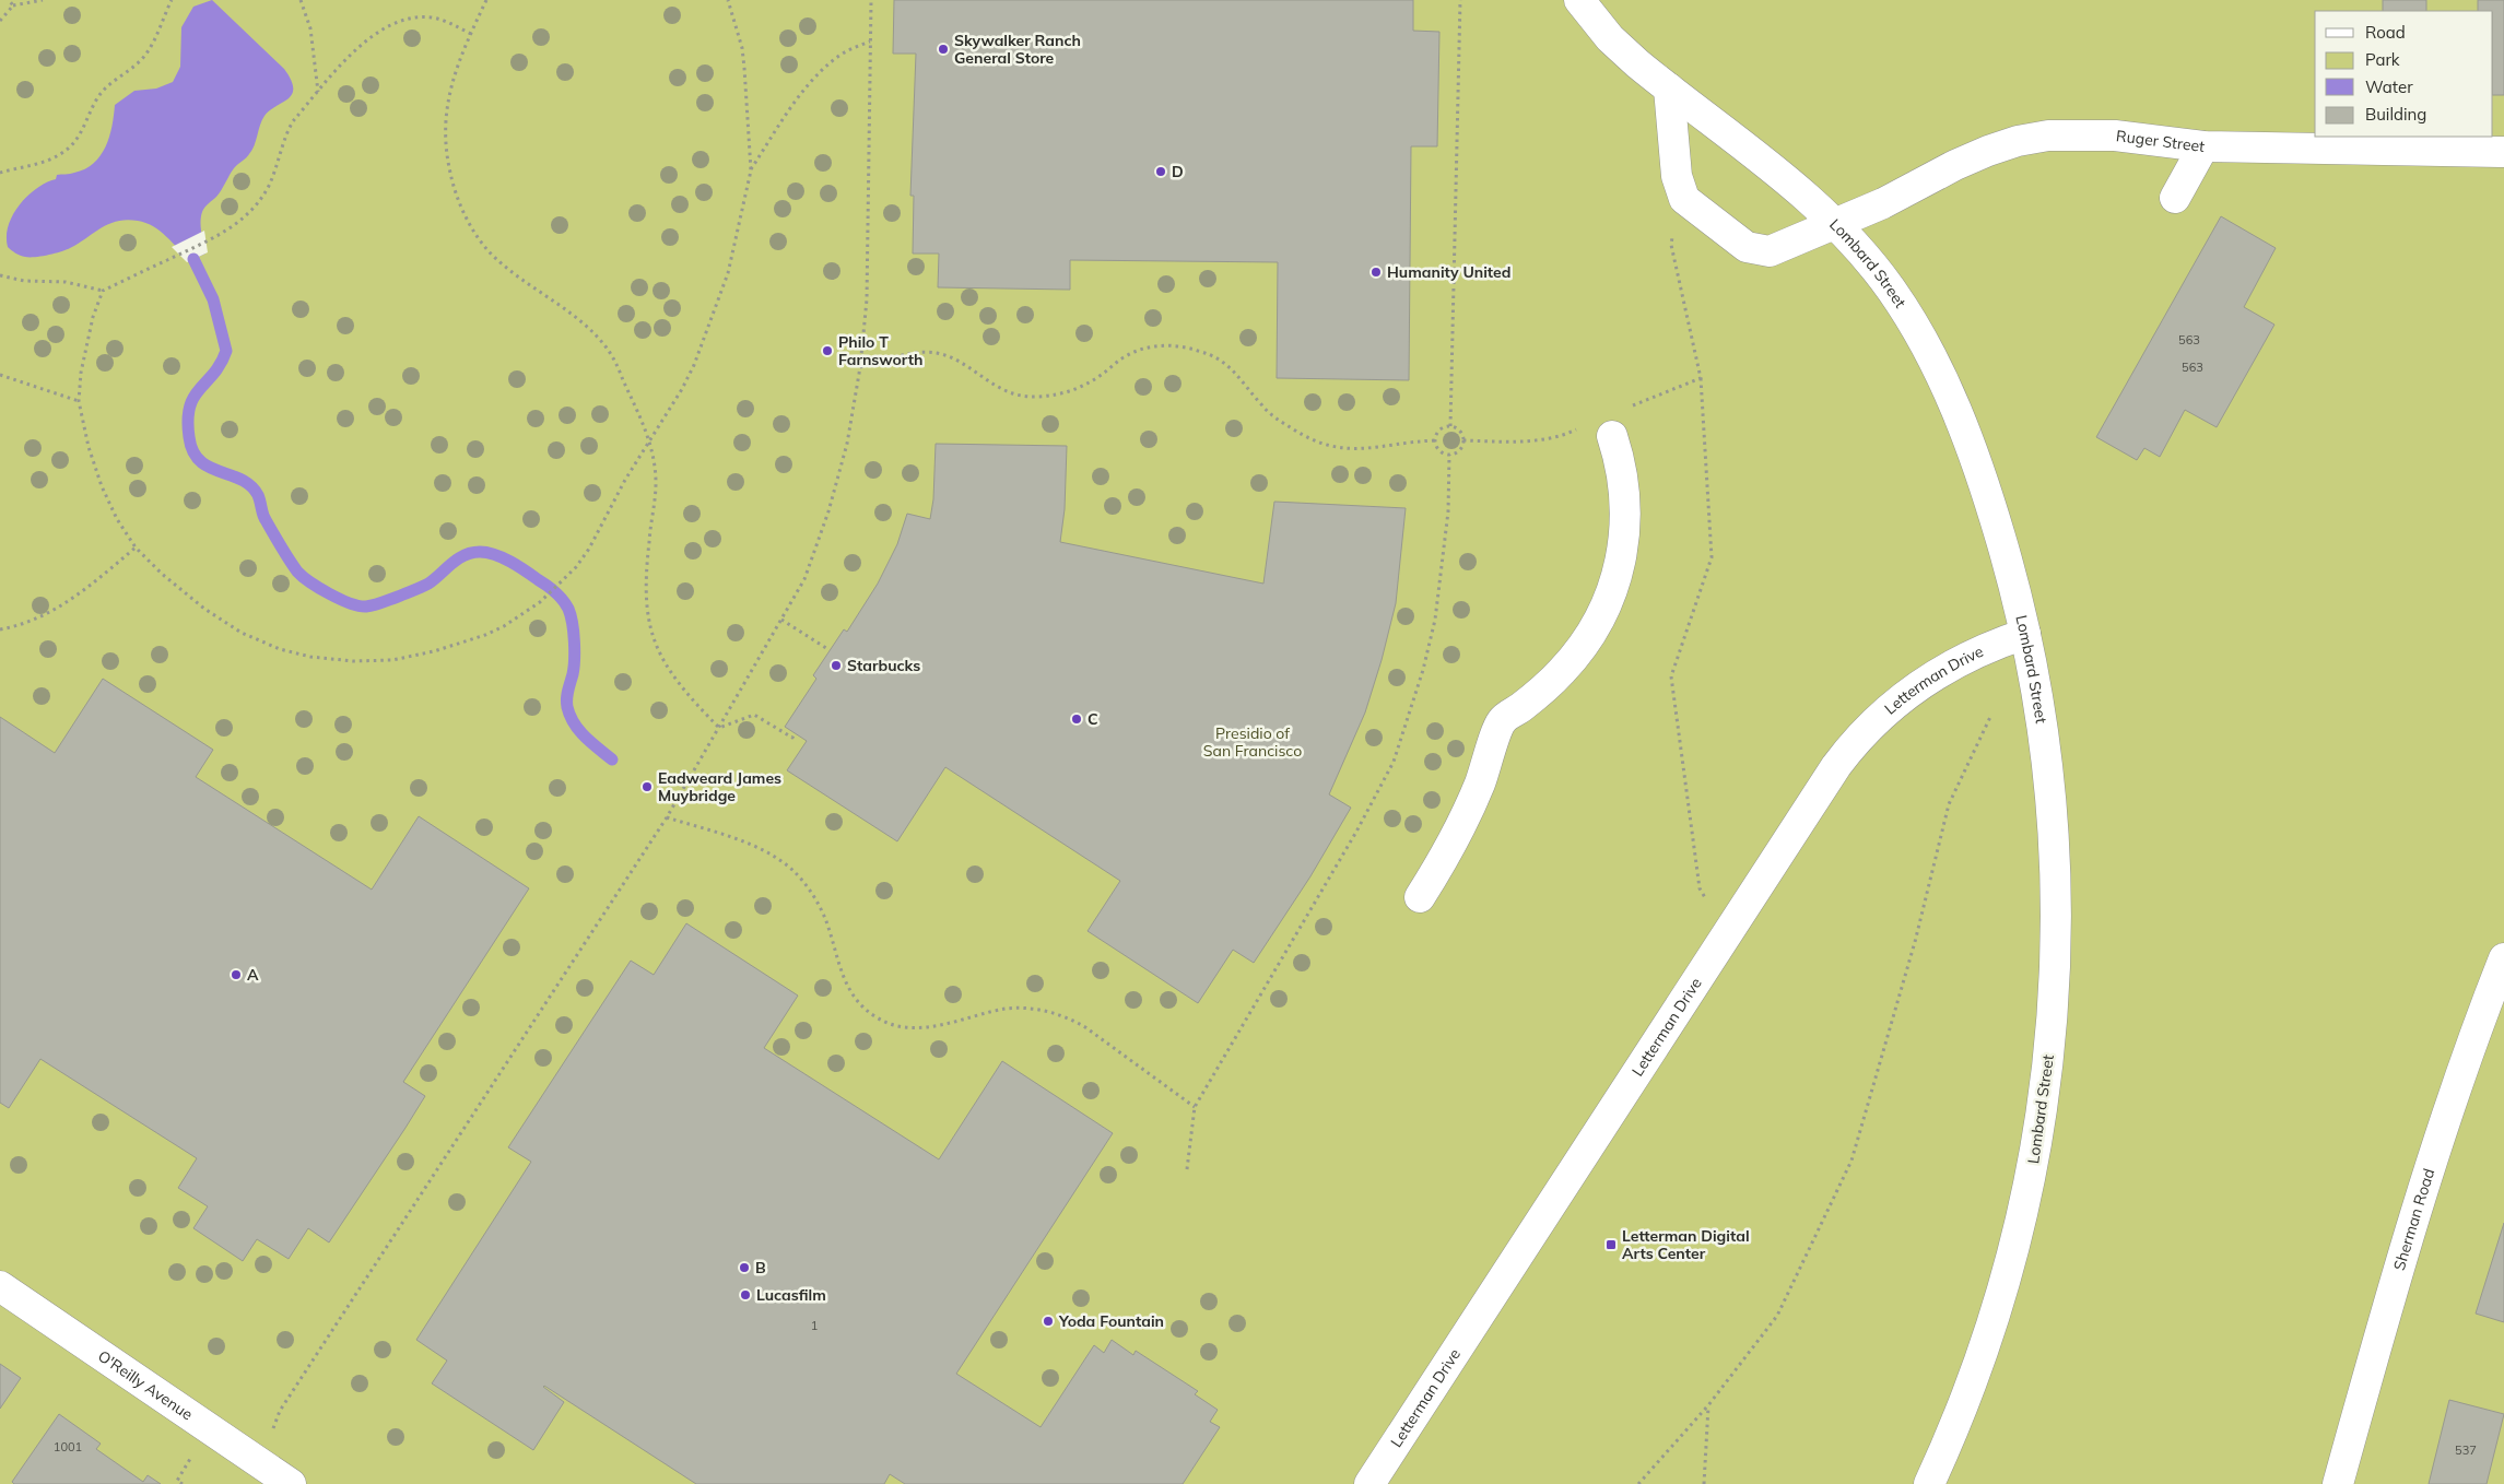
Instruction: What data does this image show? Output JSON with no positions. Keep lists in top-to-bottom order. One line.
{"streets":{"street":["Ruger Street","Lombard Street","Letterman Drive","Sherman Road","O'Reilly Avenue"]},"crossings":[["Ruger Street","Lombard Street"],["Lombard Street","Letterman Drive"]],"parks":["Presidio of San Francisco"],"places":{"other":["Skywalker Ranch General Store","D","Humanity United","Philo T Farnsworth","Starbucks","C","Eadweard James Muybridge","A","B","Lucasfilm","Yoda Fountain"],"transit":["Letterman Digital Arts Center"]},"house_numbers":["563","563","1","1001","537"],"legend":["Road","Park","Water","Building"]}
